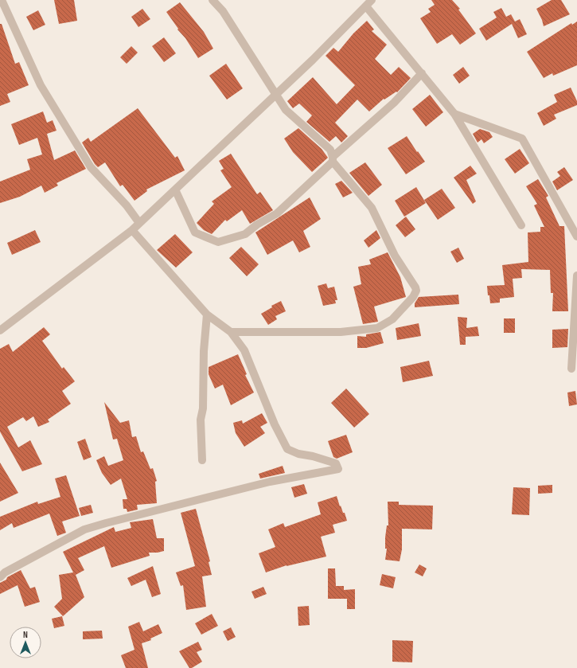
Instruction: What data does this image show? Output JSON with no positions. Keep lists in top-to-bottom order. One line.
{"north":"top"}
